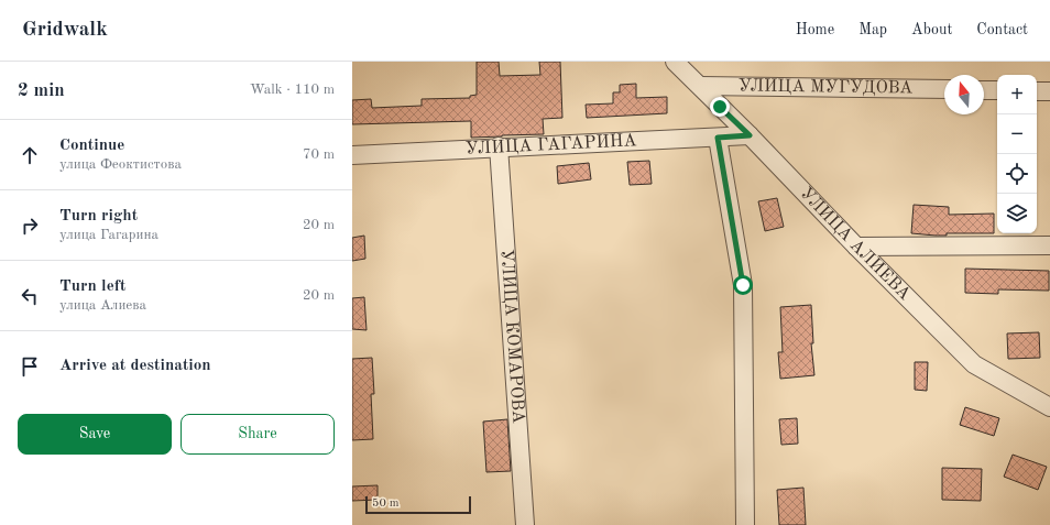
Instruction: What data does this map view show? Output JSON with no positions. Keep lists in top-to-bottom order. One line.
{"streets":{"street":["УЛИЦА МУГУДОВА","УЛИЦА ГАГАРИНА","УЛИЦА АЛИЕВА","УЛИЦА КОМАРОВА"]},"crossings":[["УЛИЦА МУГУДОВА","УЛИЦА АЛИЕВА"],["УЛИЦА ГАГАРИНА","УЛИЦА АЛИЕВА"],["УЛИЦА ГАГАРИНА","УЛИЦА КОМАРОВА"]],"scale_bar":"50 m","north":"top","page":{"header":"Gridwalk","nav":["Home","Map","About","Contact"],"heading":["2 min","Walk · 110 m"],"map_buttons":["+","−"],"list":[["Continue","улица Феоктистова","70 m"],["Turn right","улица Гагарина","20 m"],["Turn left","улица Алиева","20 m"],"Arrive at destination"],"buttons":["Save","Share"],"scale":"50 m"}}
